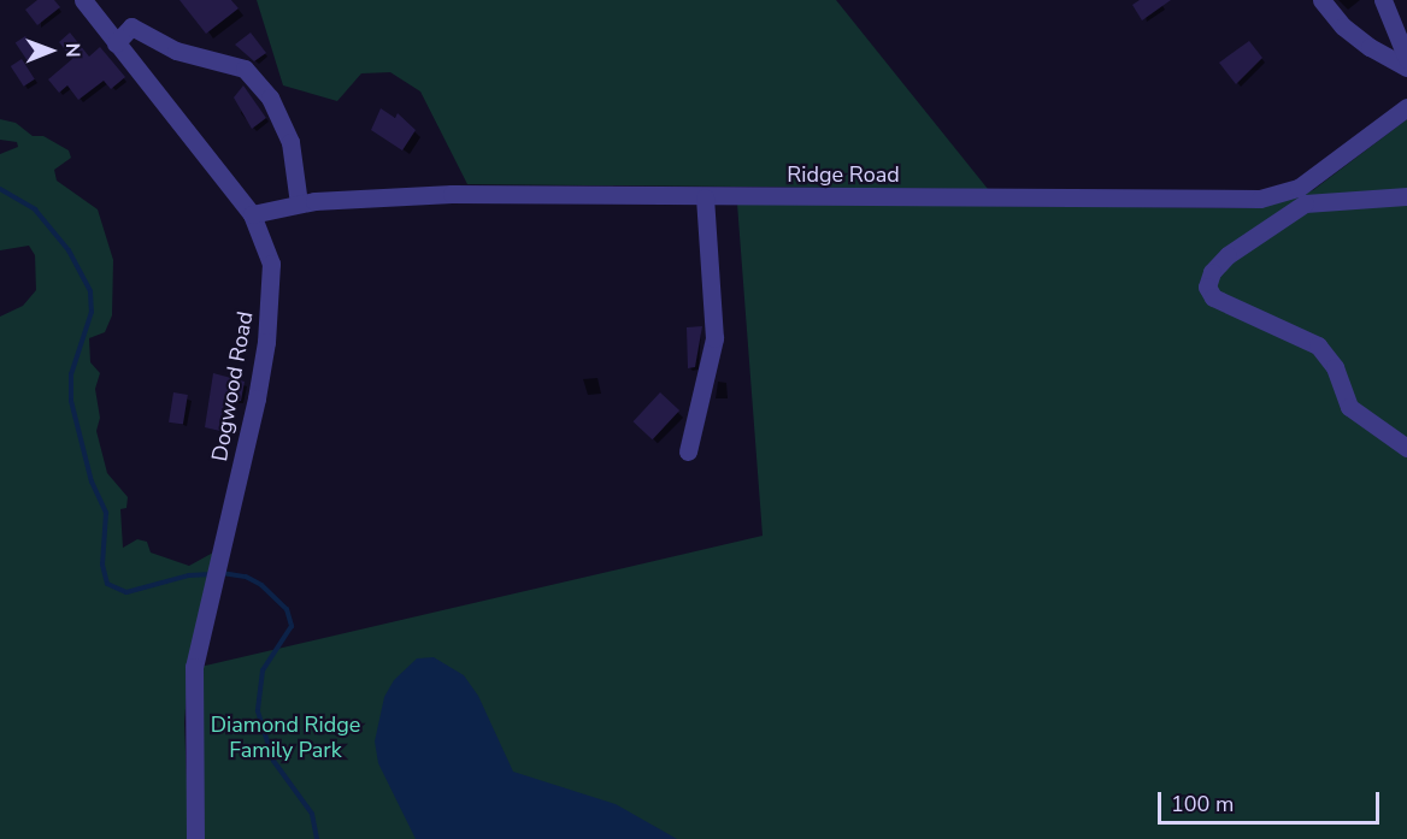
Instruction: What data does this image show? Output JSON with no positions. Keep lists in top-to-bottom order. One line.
{"streets":{"street":["Ridge Road","Dogwood Road"]},"crossings":[["Ridge Road","Dogwood Road"]],"parks":["Diamond Ridge Family Park"],"scale_bar":"100 m","north":"right"}
